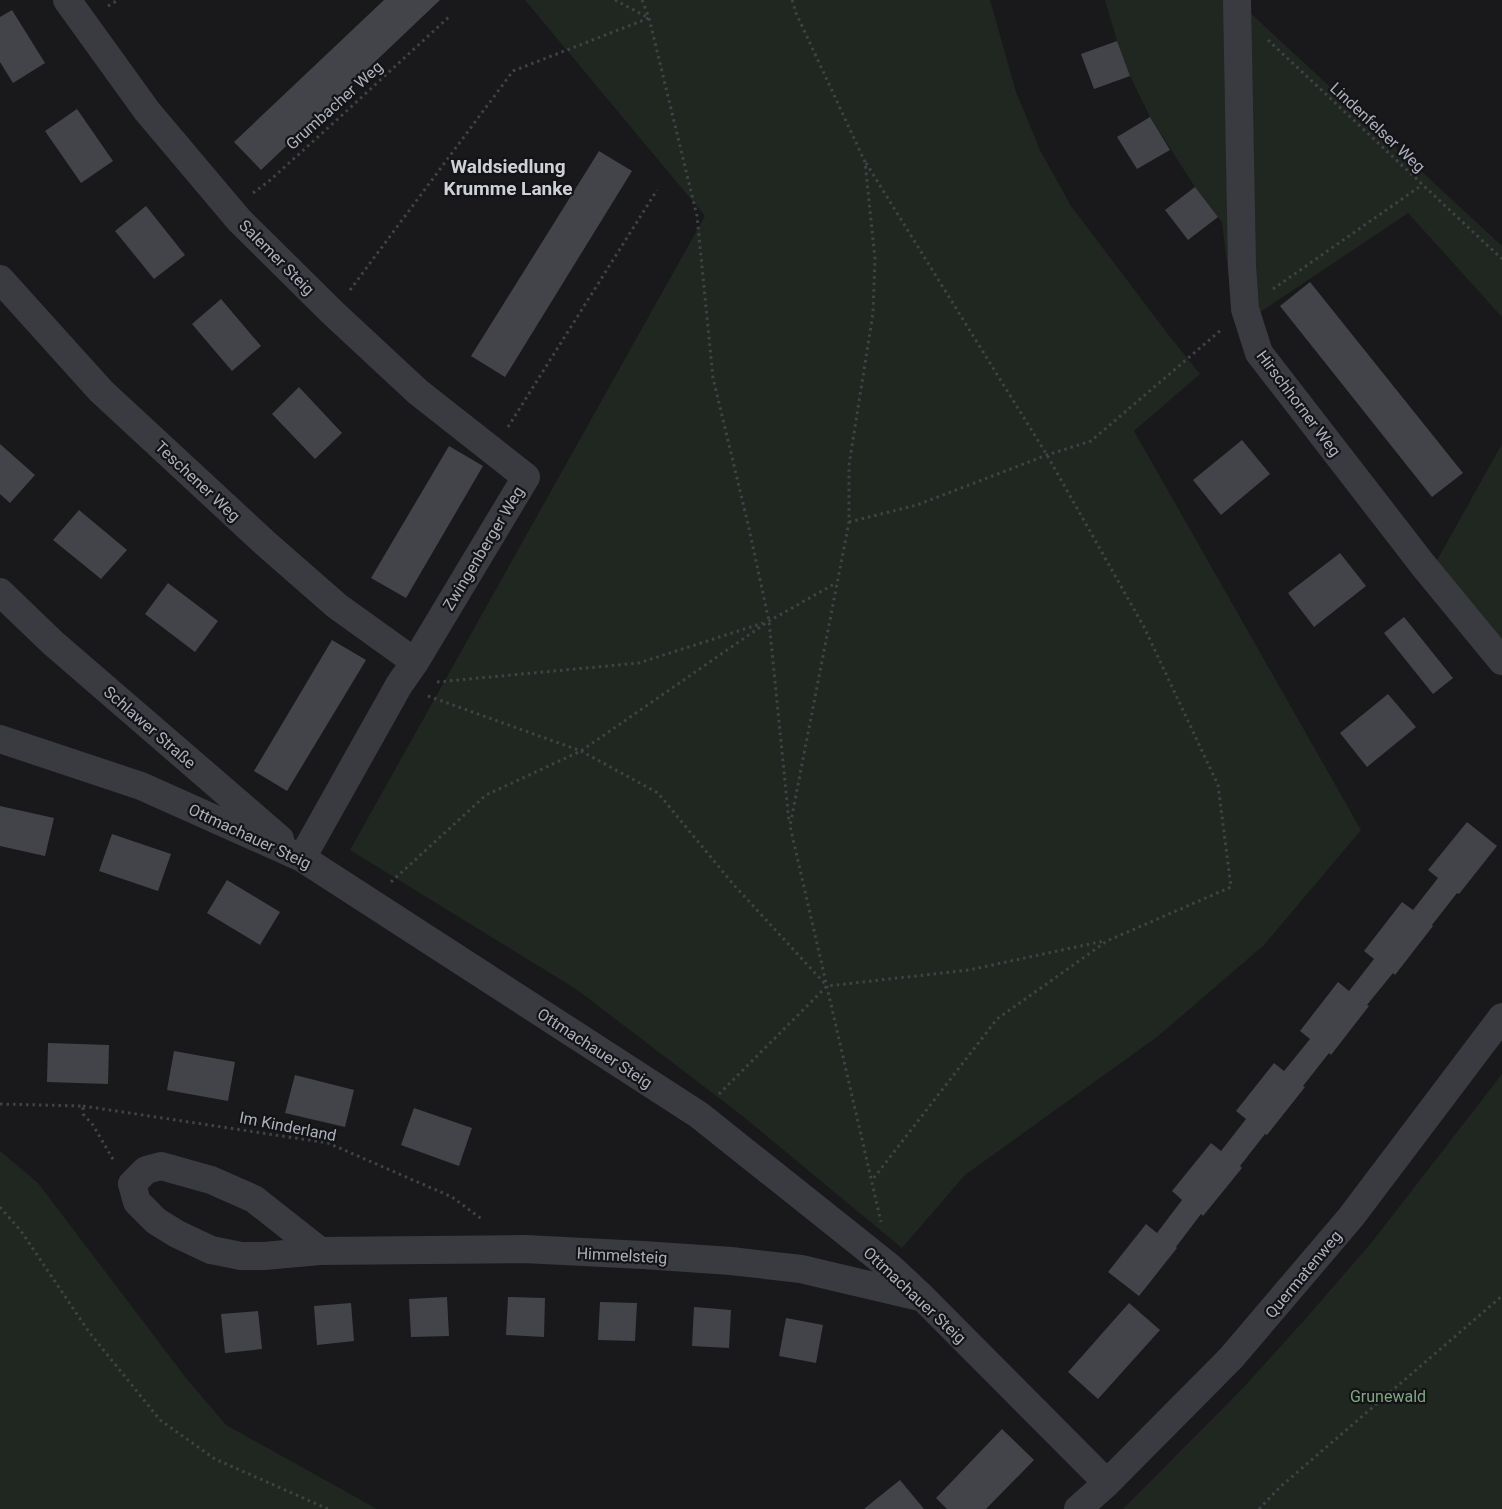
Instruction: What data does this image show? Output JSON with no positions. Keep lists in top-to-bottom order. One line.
{"streets":{"street":["Salemer Steig","Hirschhorner Weg","Teschener Weg","Zwingenberger Weg","Schlawer Straße","Ottmachauer Steig","Himmelsteig","Quermatenweg"],"path":["Grumbacher Weg","Lindenfelser Weg","Im Kinderland"]},"crossings":[["Grumbacher Weg","Salemer Steig"],["Lindenfelser Weg","Hirschhorner Weg"],["Salemer Steig","Zwingenberger Weg"],["Teschener Weg","Zwingenberger Weg"],["Zwingenberger Weg","Schlawer Straße"],["Zwingenberger Weg","Ottmachauer Steig"],["Schlawer Straße","Ottmachauer Steig"],["Ottmachauer Steig","Himmelsteig"],["Ottmachauer Steig","Quermatenweg"]],"districts":["Waldsiedlung Krumme Lanke"],"parks":["Grunewald"]}
